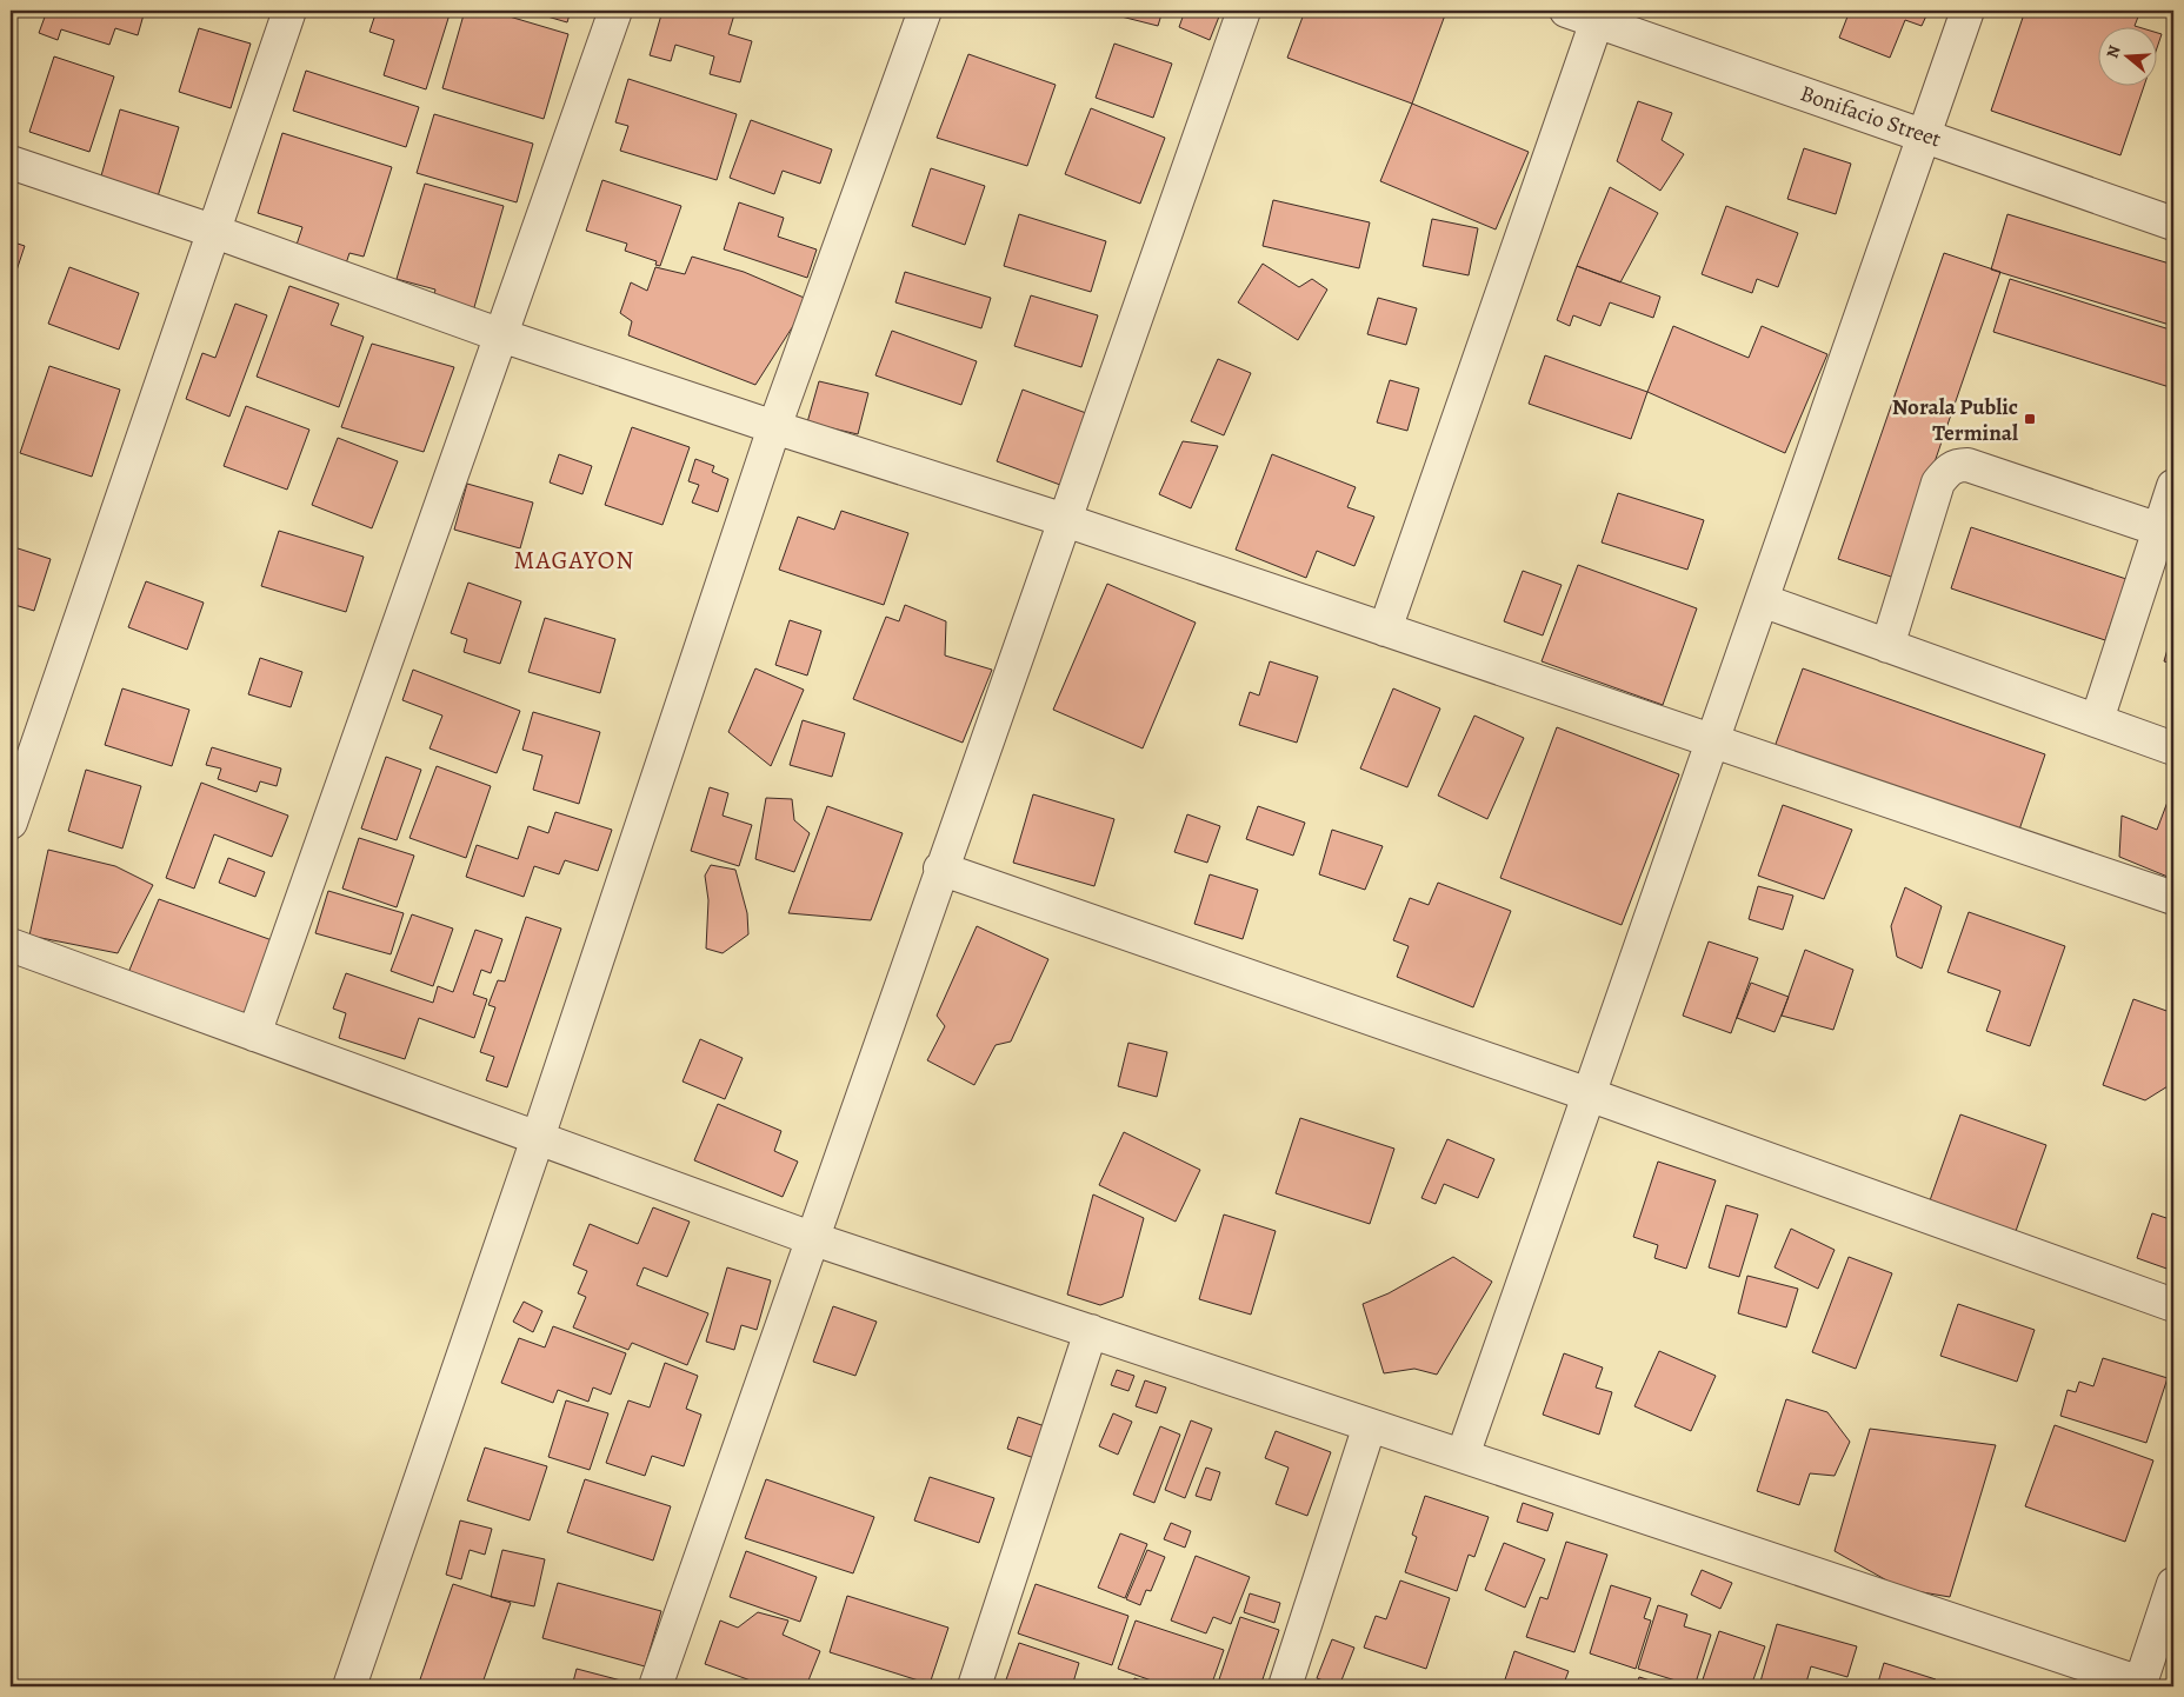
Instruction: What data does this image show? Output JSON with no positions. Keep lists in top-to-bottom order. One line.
{"streets":{"street":["Bonifacio Street"]},"districts":["MAGAYON"],"places":{"transit":["Norala Public Terminal"]},"north":"left"}
